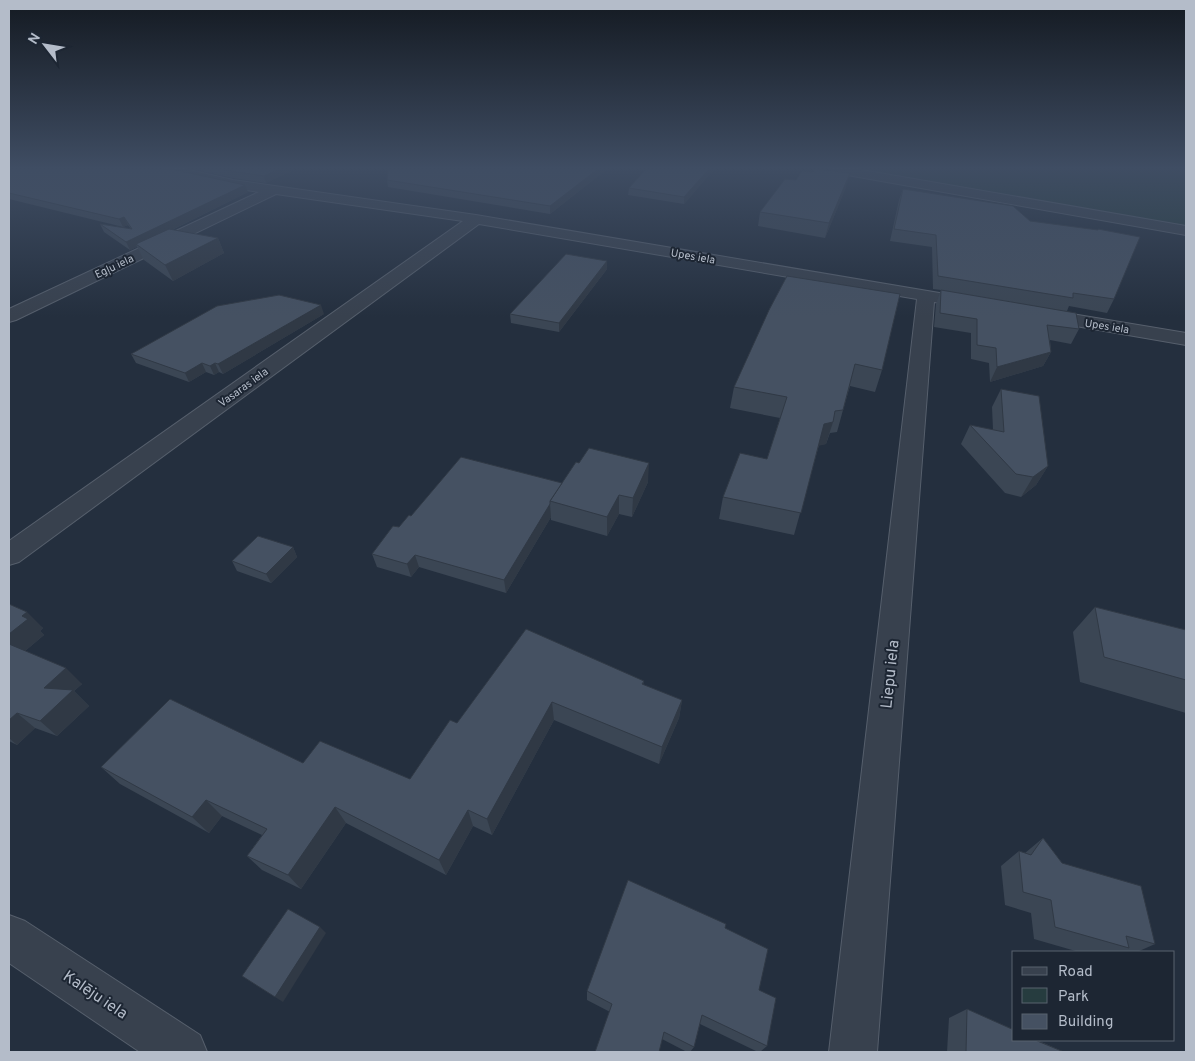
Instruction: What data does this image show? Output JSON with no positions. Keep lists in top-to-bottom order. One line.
{"streets":{"street":["Upes iela","Egļu iela","Vasaras iela","Liepu iela","Kalēju iela"]},"crossings":[["Upes iela","Vasaras iela"],["Upes iela","Liepu iela"]],"legend":["Road","Park","Building"],"north":"top left"}
